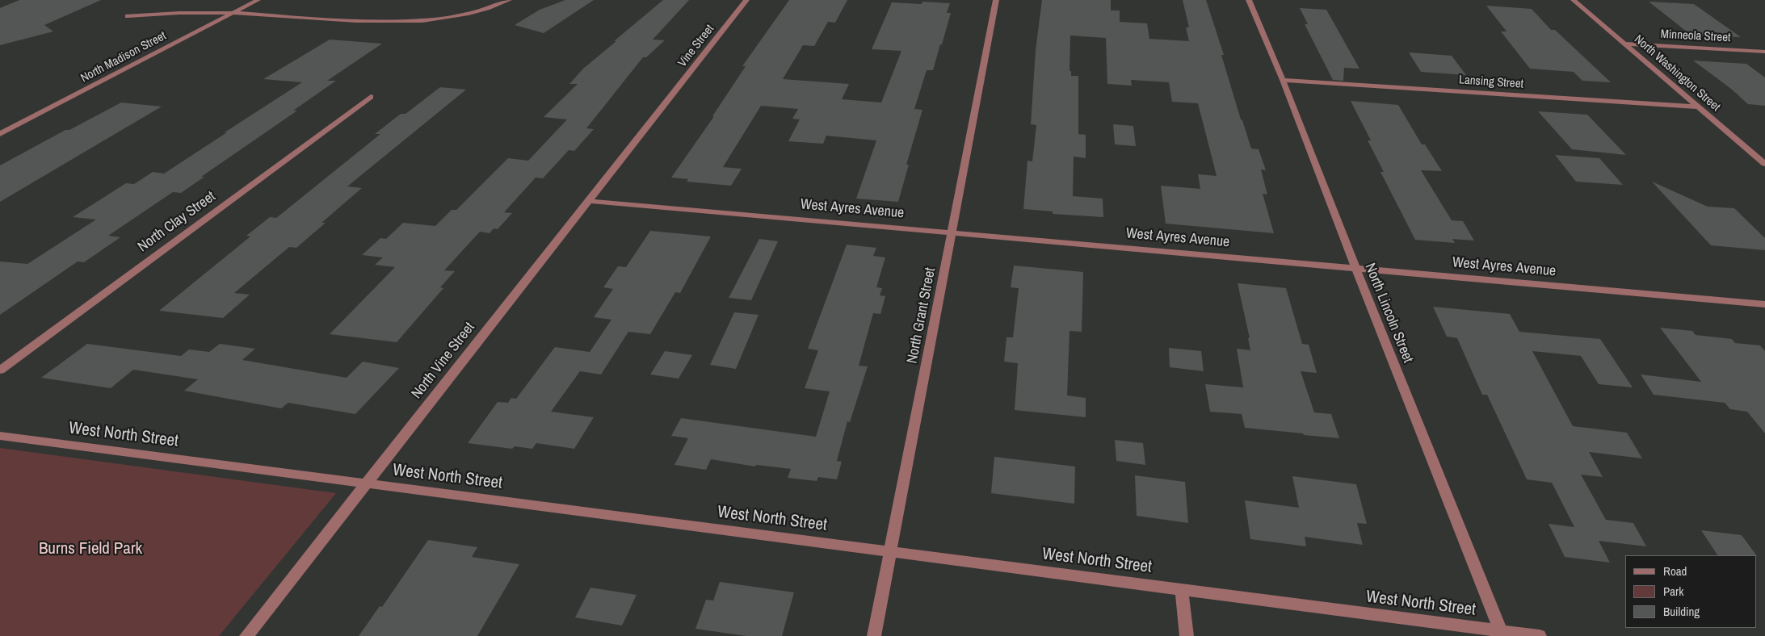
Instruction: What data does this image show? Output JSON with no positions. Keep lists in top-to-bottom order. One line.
{"streets":{"street":["Minneola Street","Vine Street","North Madison Street","North Washington Street","Lansing Street","West Ayres Avenue","North Clay Street","North Lincoln Street","North Grant Street","North Vine Street","West North Street"]},"crossings":[["Minneola Street","North Washington Street"],["Vine Street","North Vine Street"],["North Washington Street","Lansing Street"],["Lansing Street","North Lincoln Street"],["West Ayres Avenue","North Lincoln Street"],["West Ayres Avenue","North Grant Street"],["West Ayres Avenue","North Vine Street"],["North Lincoln Street","West North Street"],["North Grant Street","West North Street"],["North Vine Street","West North Street"]],"parks":["Burns Field Park"],"legend":["Road","Park","Building"]}
